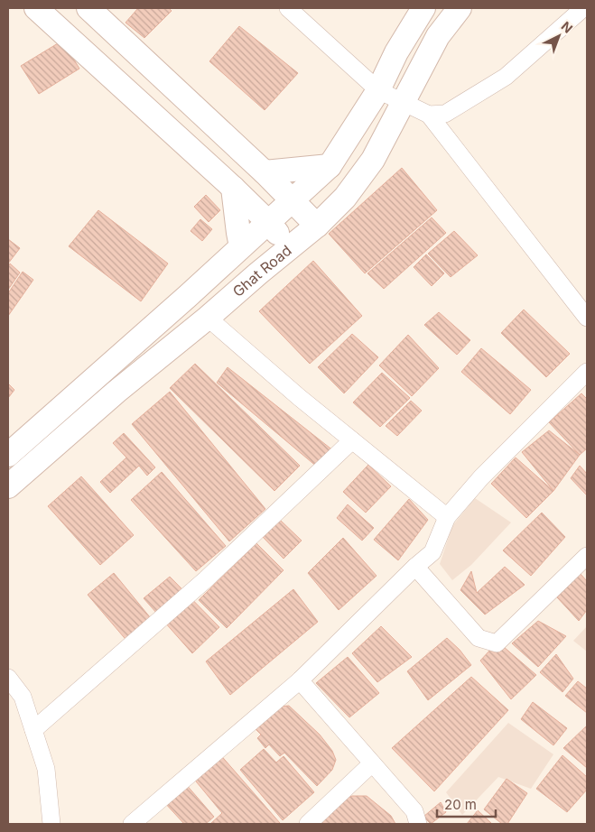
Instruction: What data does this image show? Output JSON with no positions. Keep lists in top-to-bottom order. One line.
{"streets":{"main road":["Ghat Road"]},"scale_bar":"20 m","north":"top right"}
